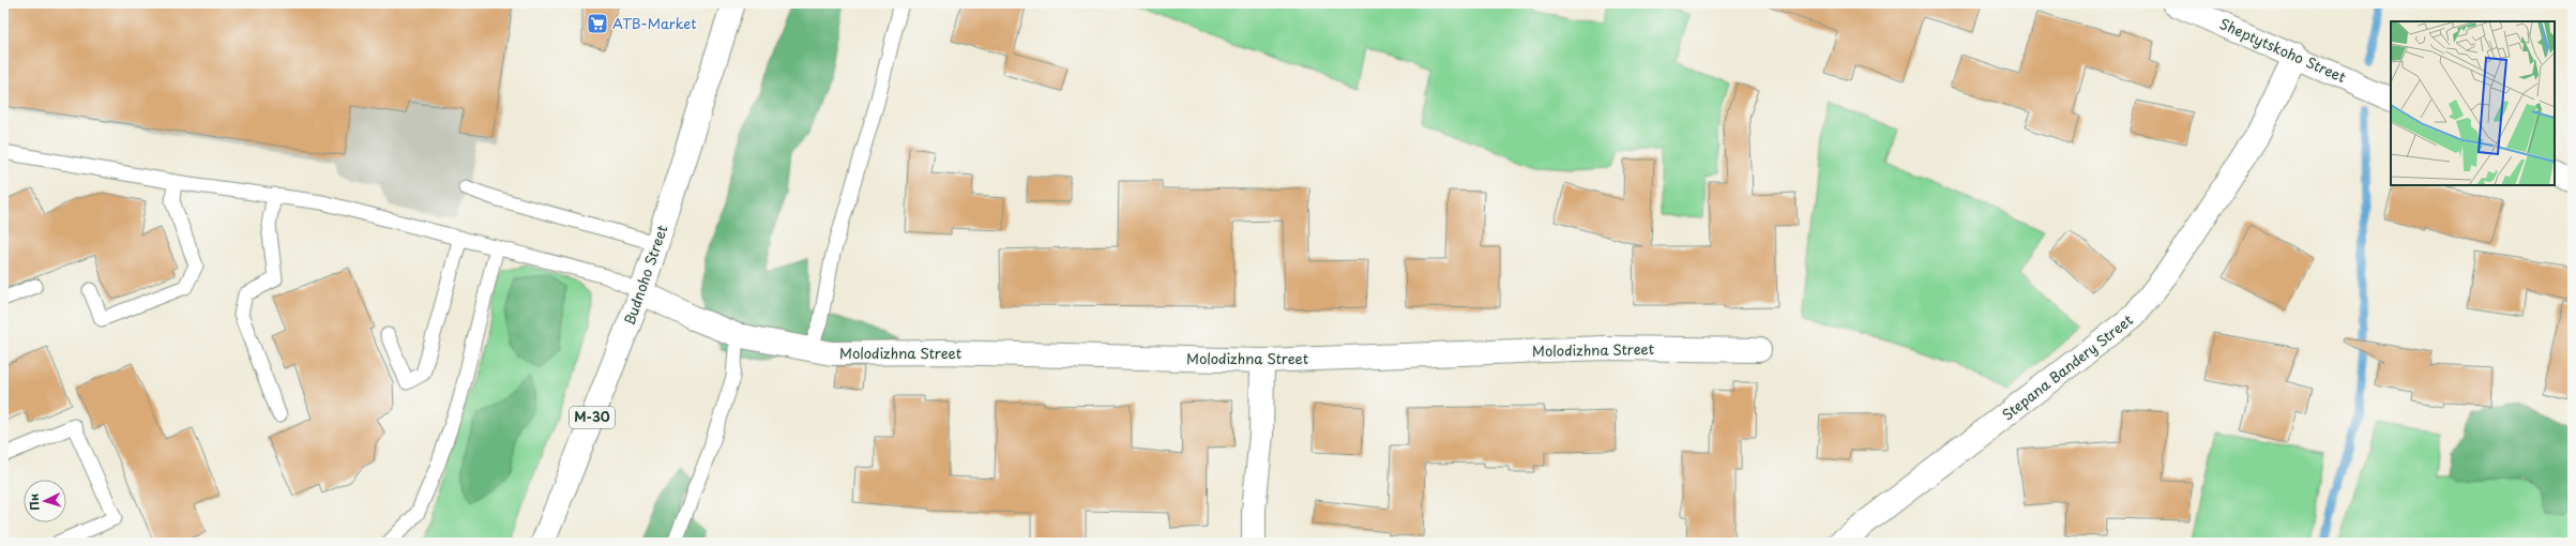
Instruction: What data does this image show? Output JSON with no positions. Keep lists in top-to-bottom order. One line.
{"streets":{"main road":["Sheptytskoho Street","Budnoho Street","Molodizhna Street","Stepana Bandery Street","М-30"]},"crossings":[["Sheptytskoho Street","Stepana Bandery Street"],["Budnoho Street","Molodizhna Street"]],"places":{"supermarket":["ATB-Market"]},"north":"left"}
